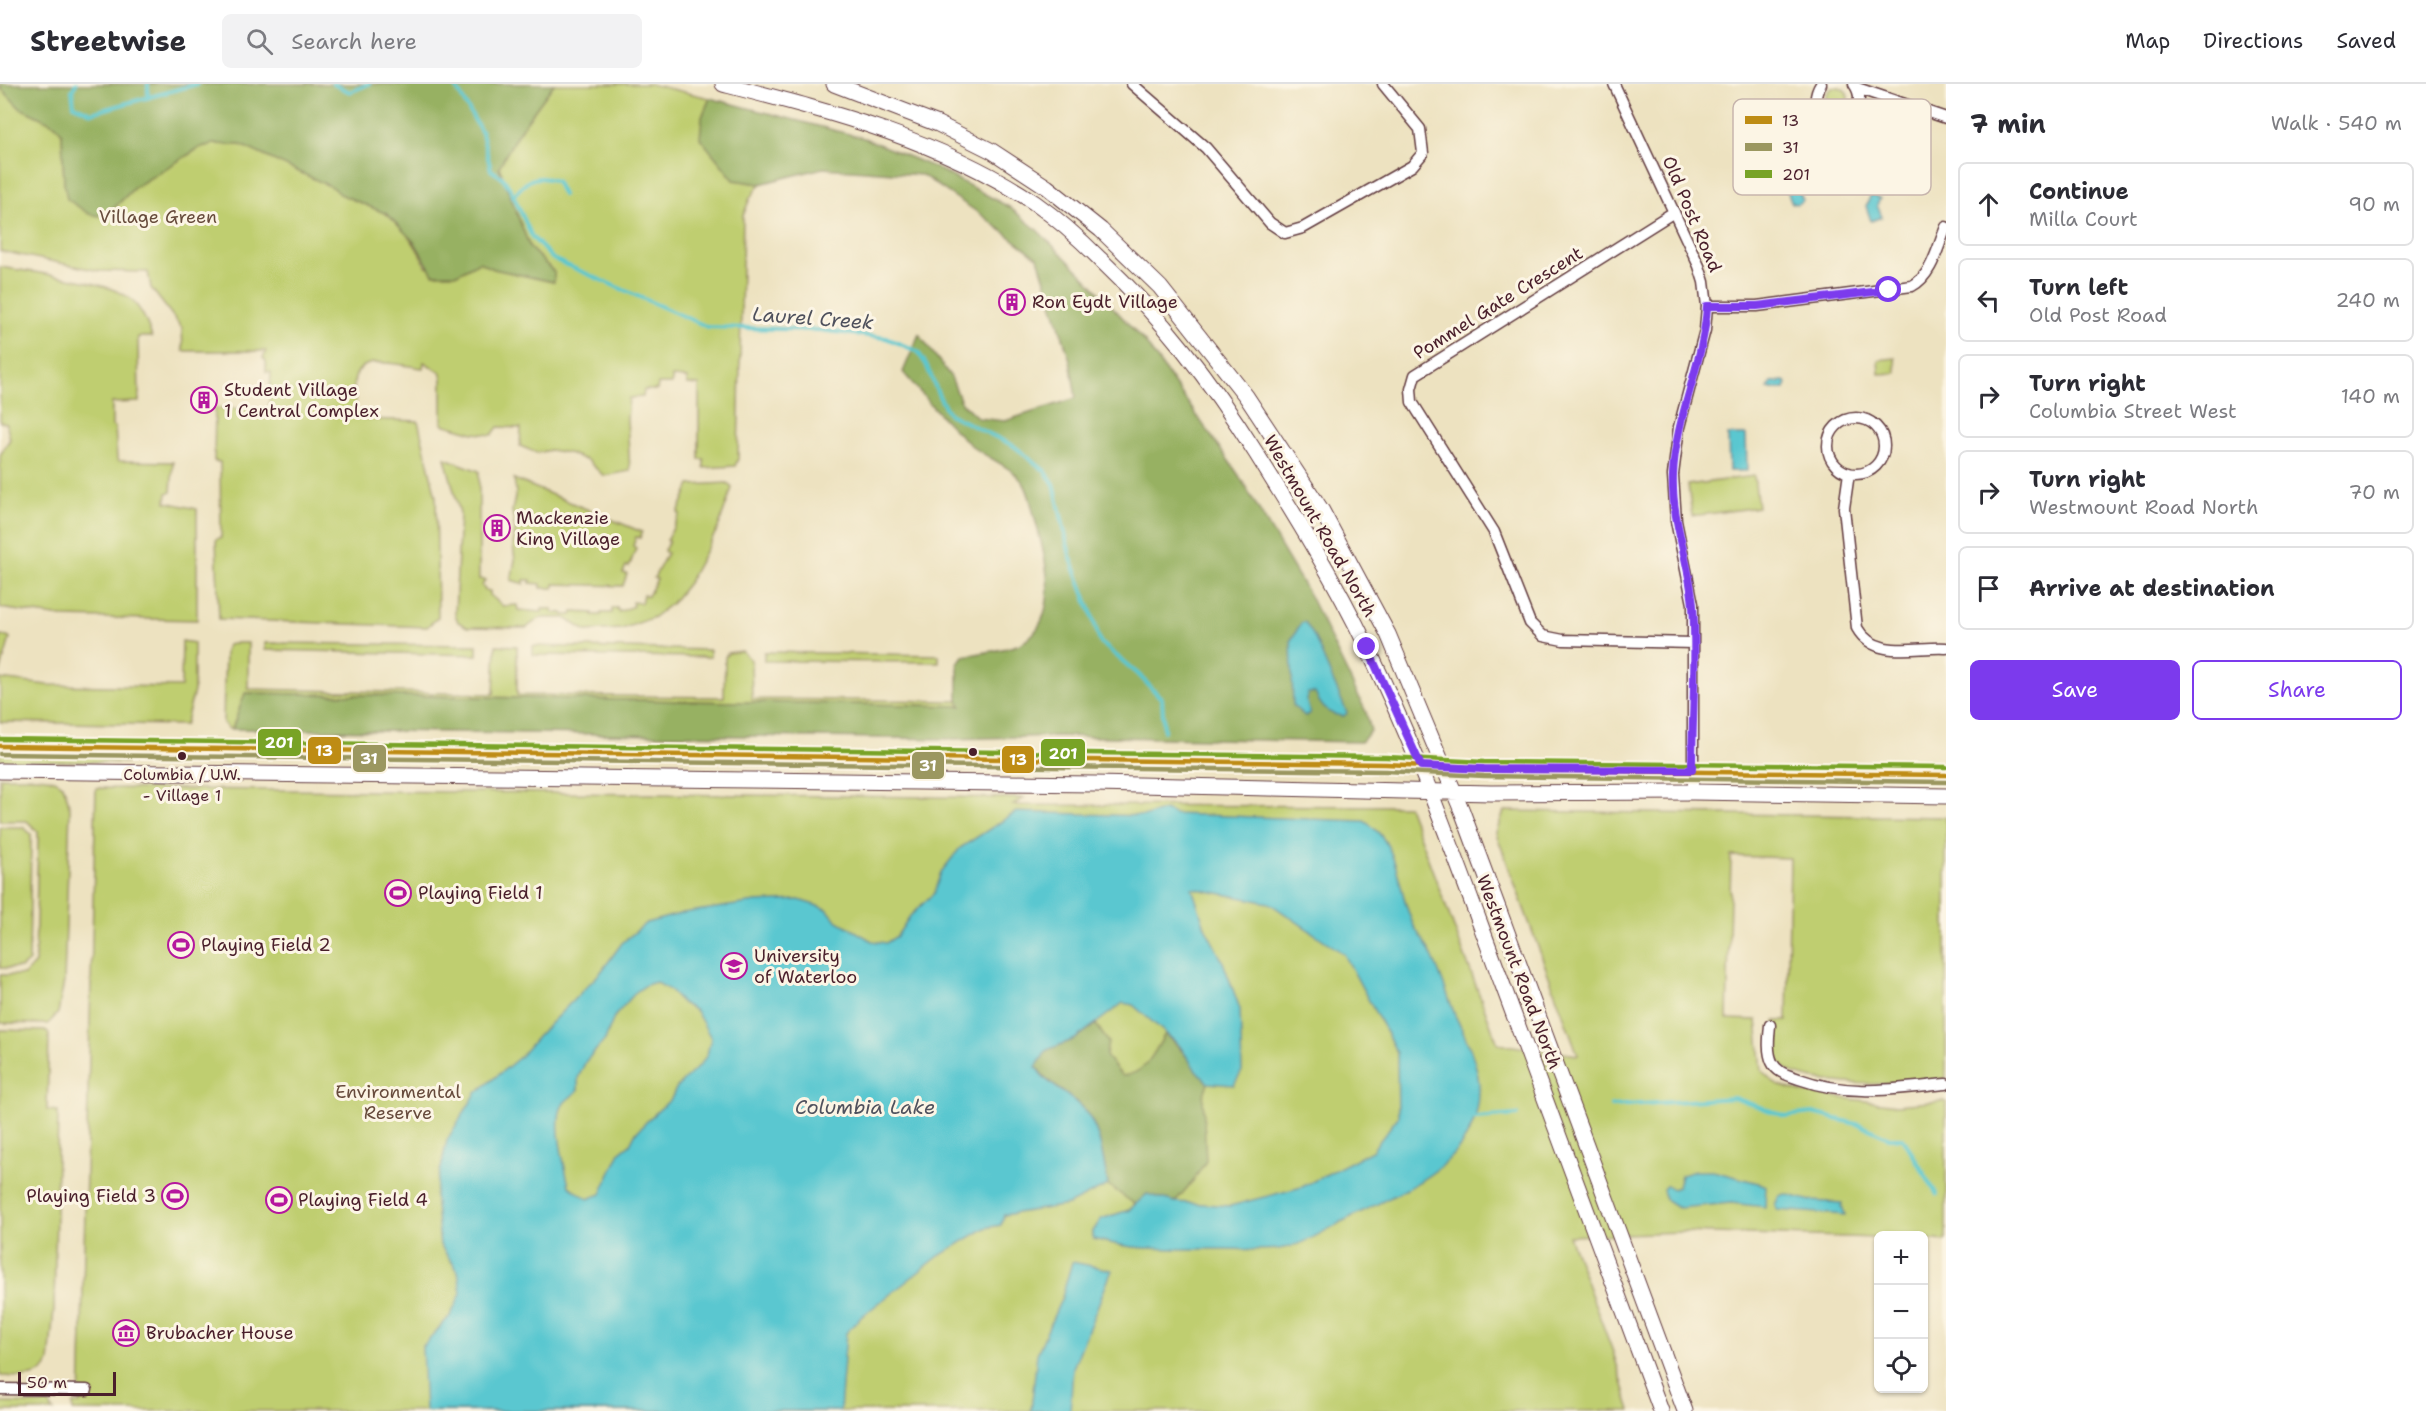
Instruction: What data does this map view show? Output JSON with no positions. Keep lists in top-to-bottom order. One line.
{"streets":{"main road":["Westmount Road North"],"street":["Old Post Road","Pommel Gate Crescent"]},"crossings":[["Old Post Road","Pommel Gate Crescent"]],"water":["Laurel Creek","Columbia Lake"],"parks":["Village Green","Environmental Reserve"],"places":{"building":["Ron Eydt Village","Student Village 1 Central Complex","Mackenzie King Village"],"other":["Columbia / U.W. - Village 1"],"sports":["Playing Field 1","Playing Field 2","Playing Field 3","Playing Field 4"],"school or university":["University of Waterloo"],"museum":["Brubacher House"]},"lines":["transit line 201","transit line 13","transit line 31"],"legend":["13","31","201"],"scale_bar":"50 m","page":{"header":"Streetwise","search":"Search here","nav":["Map","Directions","Saved"],"heading":["7 min","Walk · 540 m"],"list":[["Continue","Milla Court","90 m"],["Turn left","Old Post Road","240 m"],["Turn right","Columbia Street West","140 m"],["Turn right","Westmount Road North","70 m"],"Arrive at destination"],"buttons":["Save","Share"],"map_buttons":["+","−"],"scale":"50 m"}}
